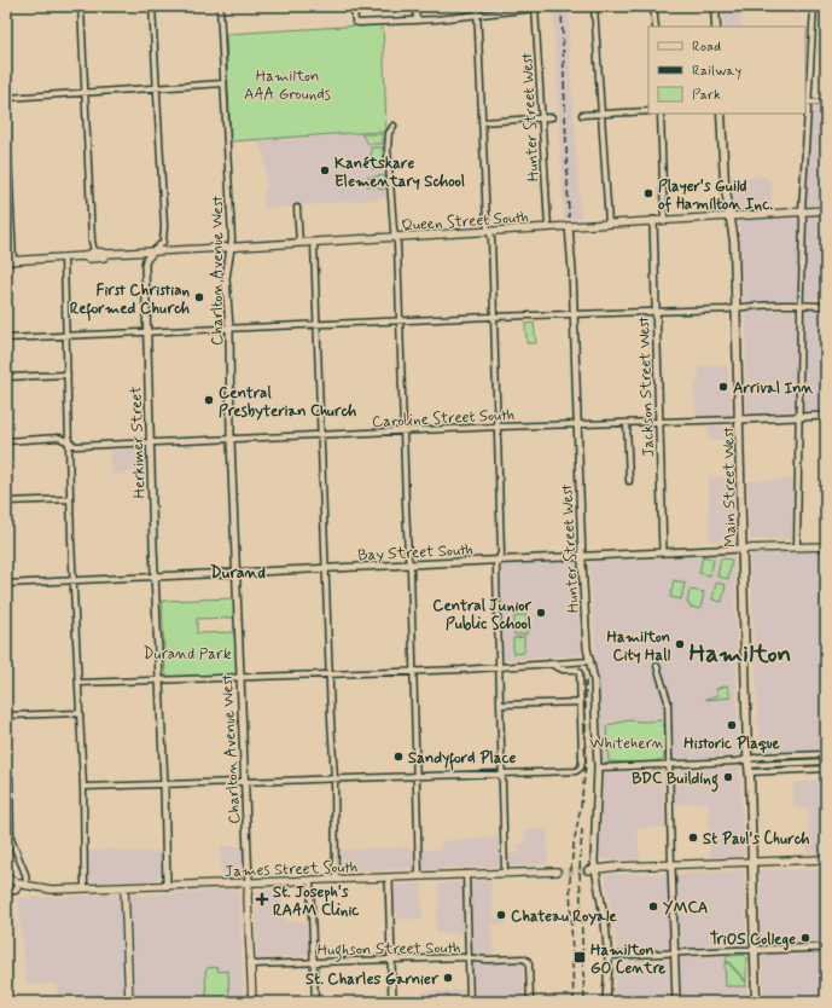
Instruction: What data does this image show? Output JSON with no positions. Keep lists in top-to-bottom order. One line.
{"streets":{"main road":["Queen Street South","Main Street West","Bay Street South","James Street South"],"street":["Hunter Street West","Charlton Avenue West","Jackson Street West","Caroline Street South","Herkimer Street","Hughson Street South"]},"crossings":[["Hunter Street West","Queen Street South"],["Hunter Street West","Caroline Street South"],["Hunter Street West","Bay Street South"],["Queen Street South","Charlton Avenue West"],["Queen Street South","Jackson Street West"],["Queen Street South","Herkimer Street"],["Queen Street South","Main Street West"],["Charlton Avenue West","Caroline Street South"],["Charlton Avenue West","Bay Street South"],["Charlton Avenue West","James Street South"],["Jackson Street West","Caroline Street South"],["Jackson Street West","Bay Street South"],["Caroline Street South","Herkimer Street"],["Caroline Street South","Main Street West"],["Herkimer Street","Bay Street South"],["Herkimer Street","James Street South"],["Main Street West","Bay Street South"]],"districts":["Durand","Hamilton"],"parks":["Hamilton AAA Grounds","Durand Park","Whitehern"],"places":{"other":["Kanétskare Elementary School","Player's Guild of Hamilton Inc.","First Christian Reformed Church","Arrival Inn","Central Presbyterian Church","Central Junior Public School","Hamilton City Hall","Historic Plaque","Sandyford Place","BDC Building","St Paul's Church","YMCA","Chateau Royale","TriOS College","St. Charles Garnier"],"health":["St. Joseph's RAAM Clinic"],"transit":["Hamilton GO Centre"]},"legend":["Road","Railway","Park"]}
